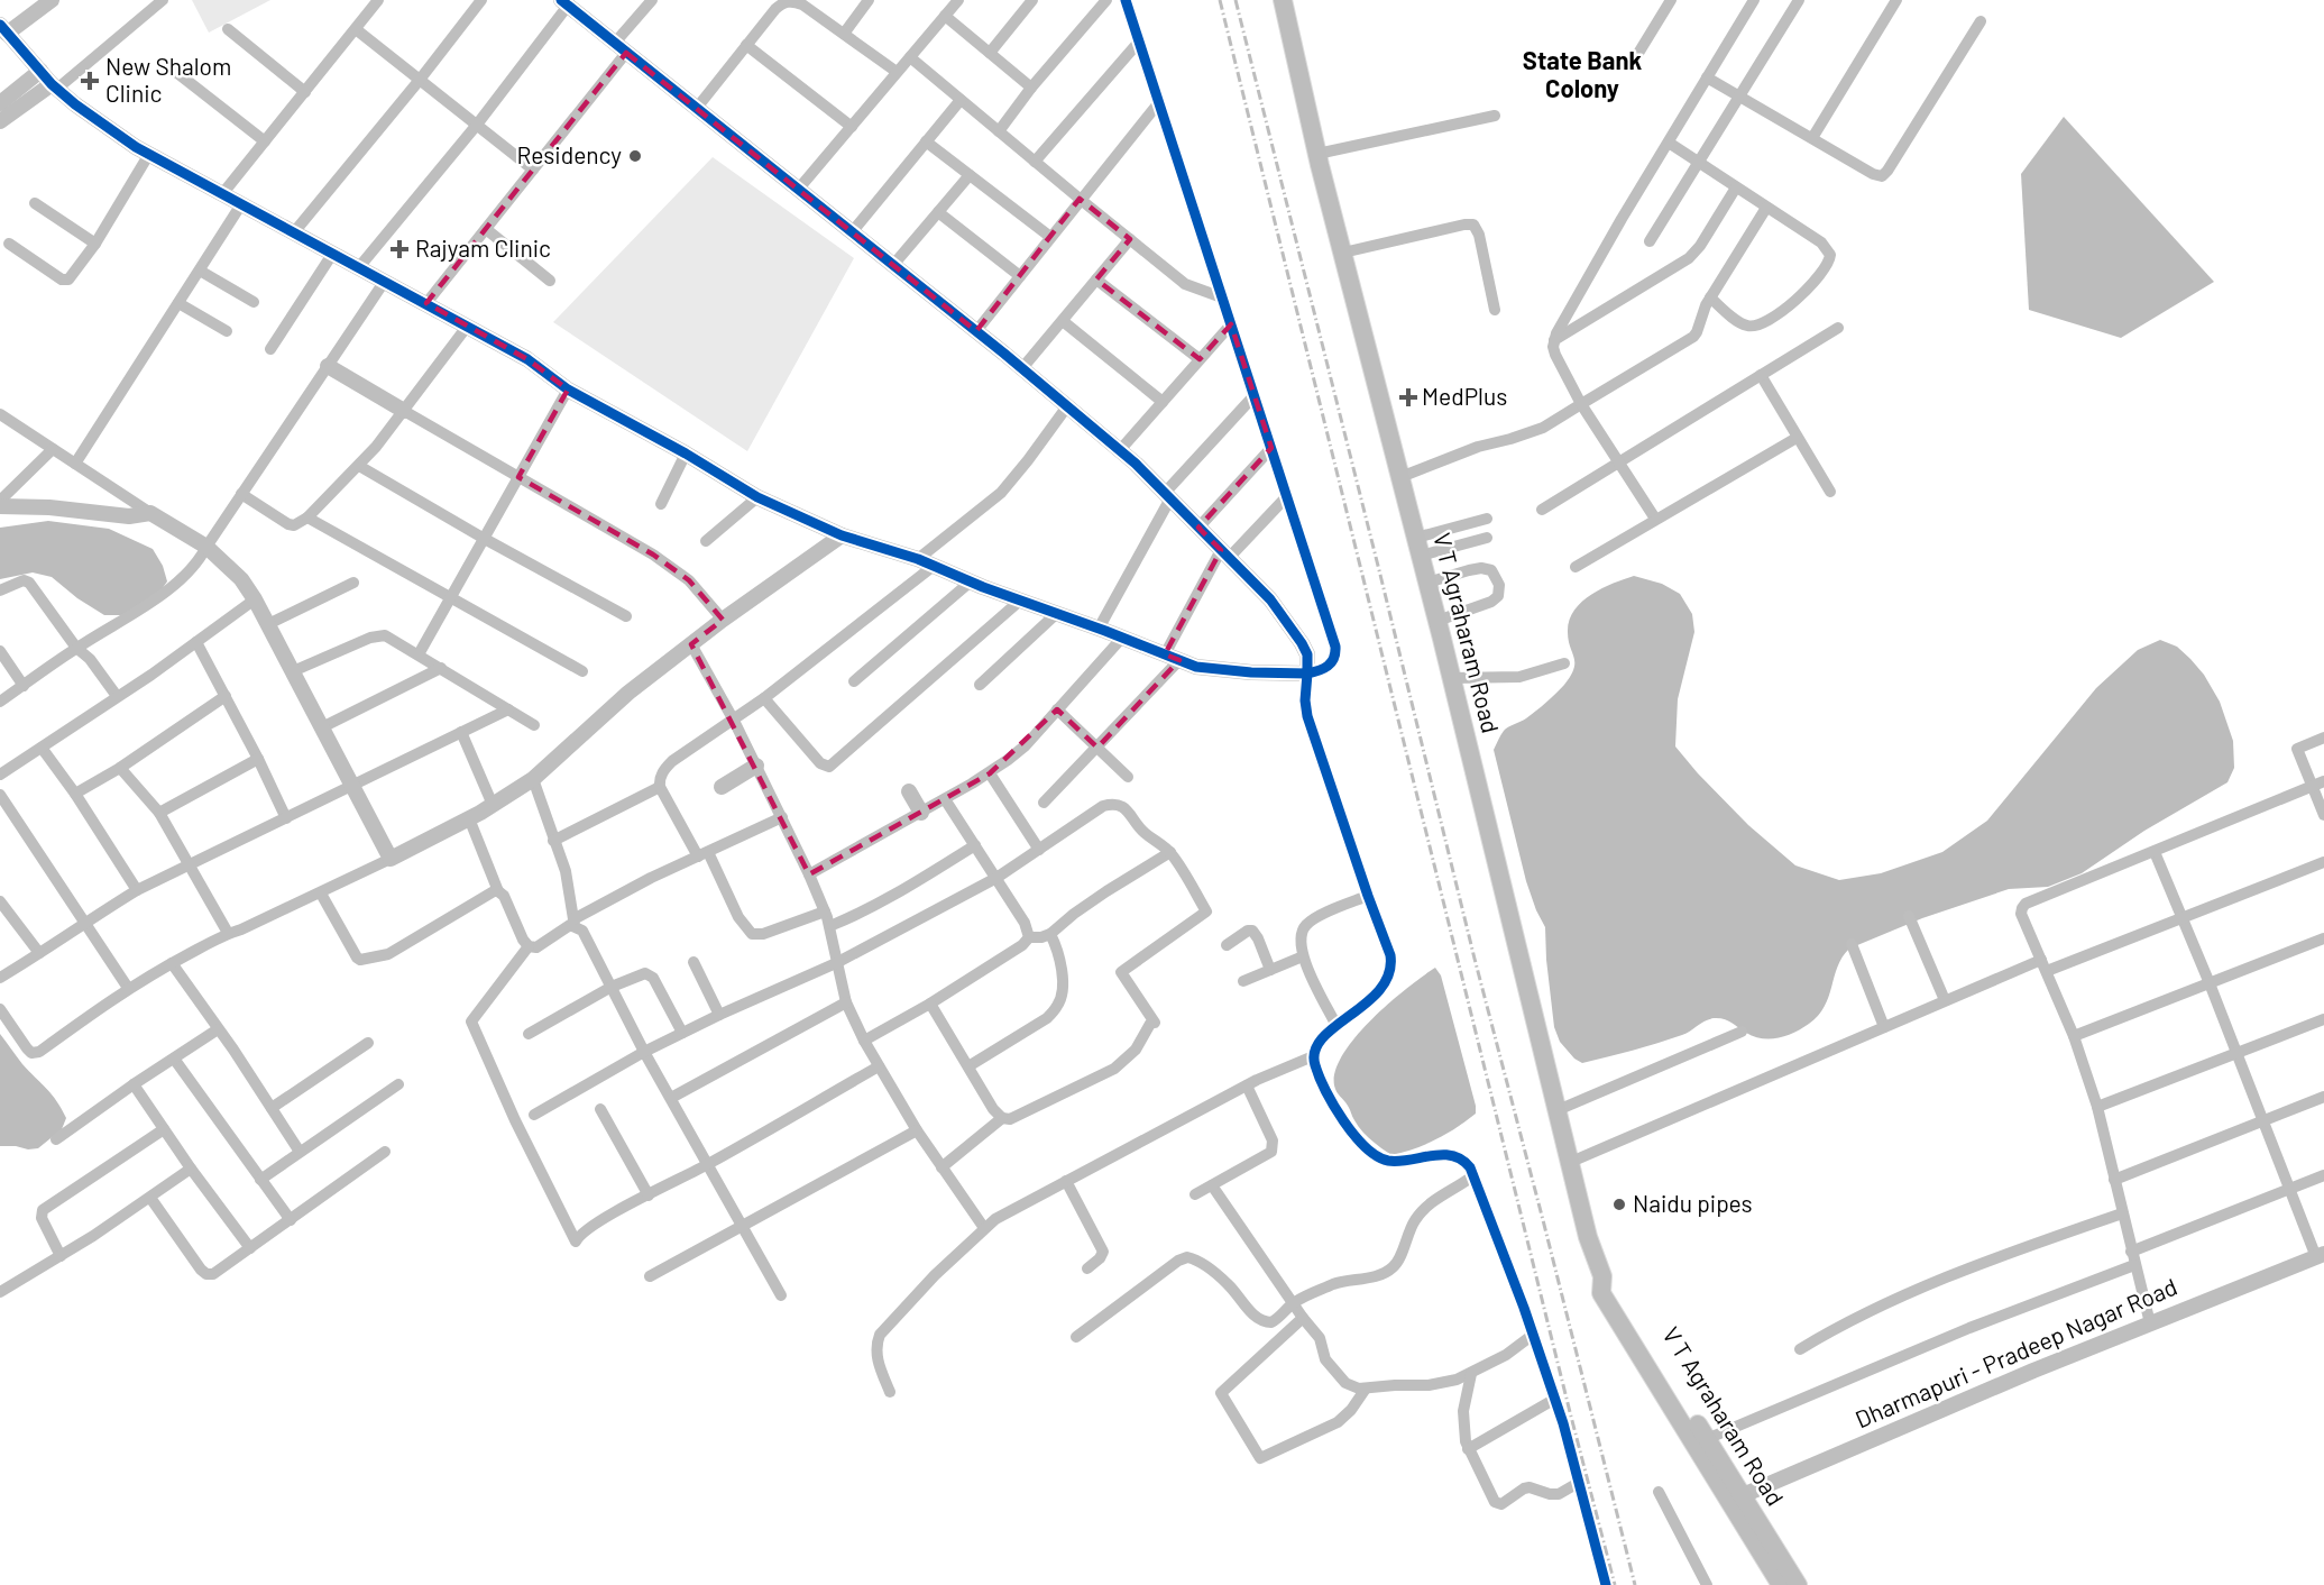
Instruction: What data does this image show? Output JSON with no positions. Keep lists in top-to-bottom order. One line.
{"streets":{"main road":["V T Agraharam Road"],"street":["Dharmapuri - Pradeep Nagar Road"]},"crossings":[["V T Agraharam Road","Dharmapuri - Pradeep Nagar Road"]],"districts":["State Bank Colony"],"places":{"health":["New Shalom Clinic","Rajyam Clinic","MedPlus"],"other":["Residency","Naidu pipes"]}}
